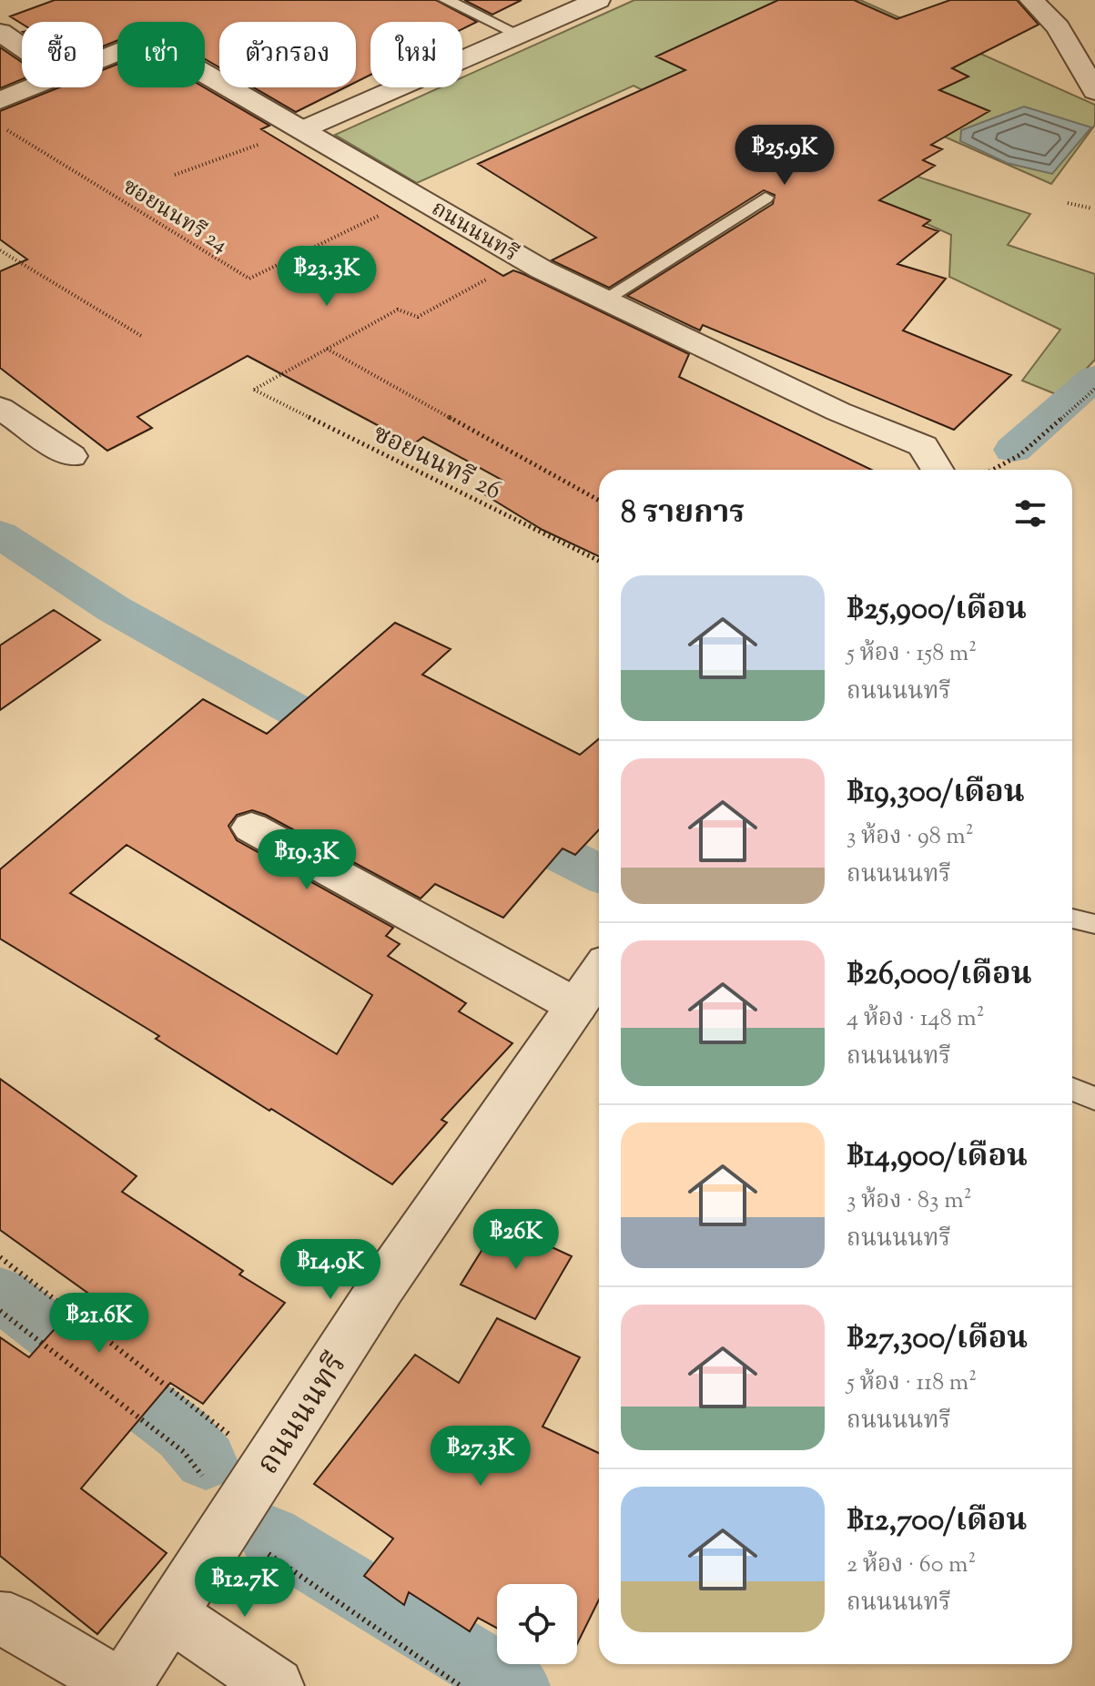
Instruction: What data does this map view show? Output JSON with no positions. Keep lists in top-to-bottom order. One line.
{"streets":{"street":["ถนนนนทรี"],"path":["ซอยนนทรี 24","ซอยนนทรี 26"]},"crossings":[["ซอยนนทรี 24","ถนนนนทรี"]],"page":{"chip":["ซื้อ","เช่า","ตัวกรอง","ใหม่"],"price":["฿25.9K","฿23.3K","฿19.3K","฿26K","฿14.9K","฿21.6K","฿27.3K","฿12.7K"],"heading":"8 รายการ","list":[{"name":"฿25,900/เดือน","note":"5 ห้อง · 158 m² · ถนนนนทรี"},{"name":"฿19,300/เดือน","note":"3 ห้อง · 98 m² · ถนนนนทรี"},{"name":"฿26,000/เดือน","note":"4 ห้อง · 148 m² · ถนนนนทรี"},{"name":"฿14,900/เดือน","note":"3 ห้อง · 83 m² · ถนนนนทรี"},{"name":"฿27,300/เดือน","note":"5 ห้อง · 118 m² · ถนนนนทรี"},{"name":"฿12,700/เดือน","note":"2 ห้อง · 60 m² · ถนนนนทรี"}]}}
